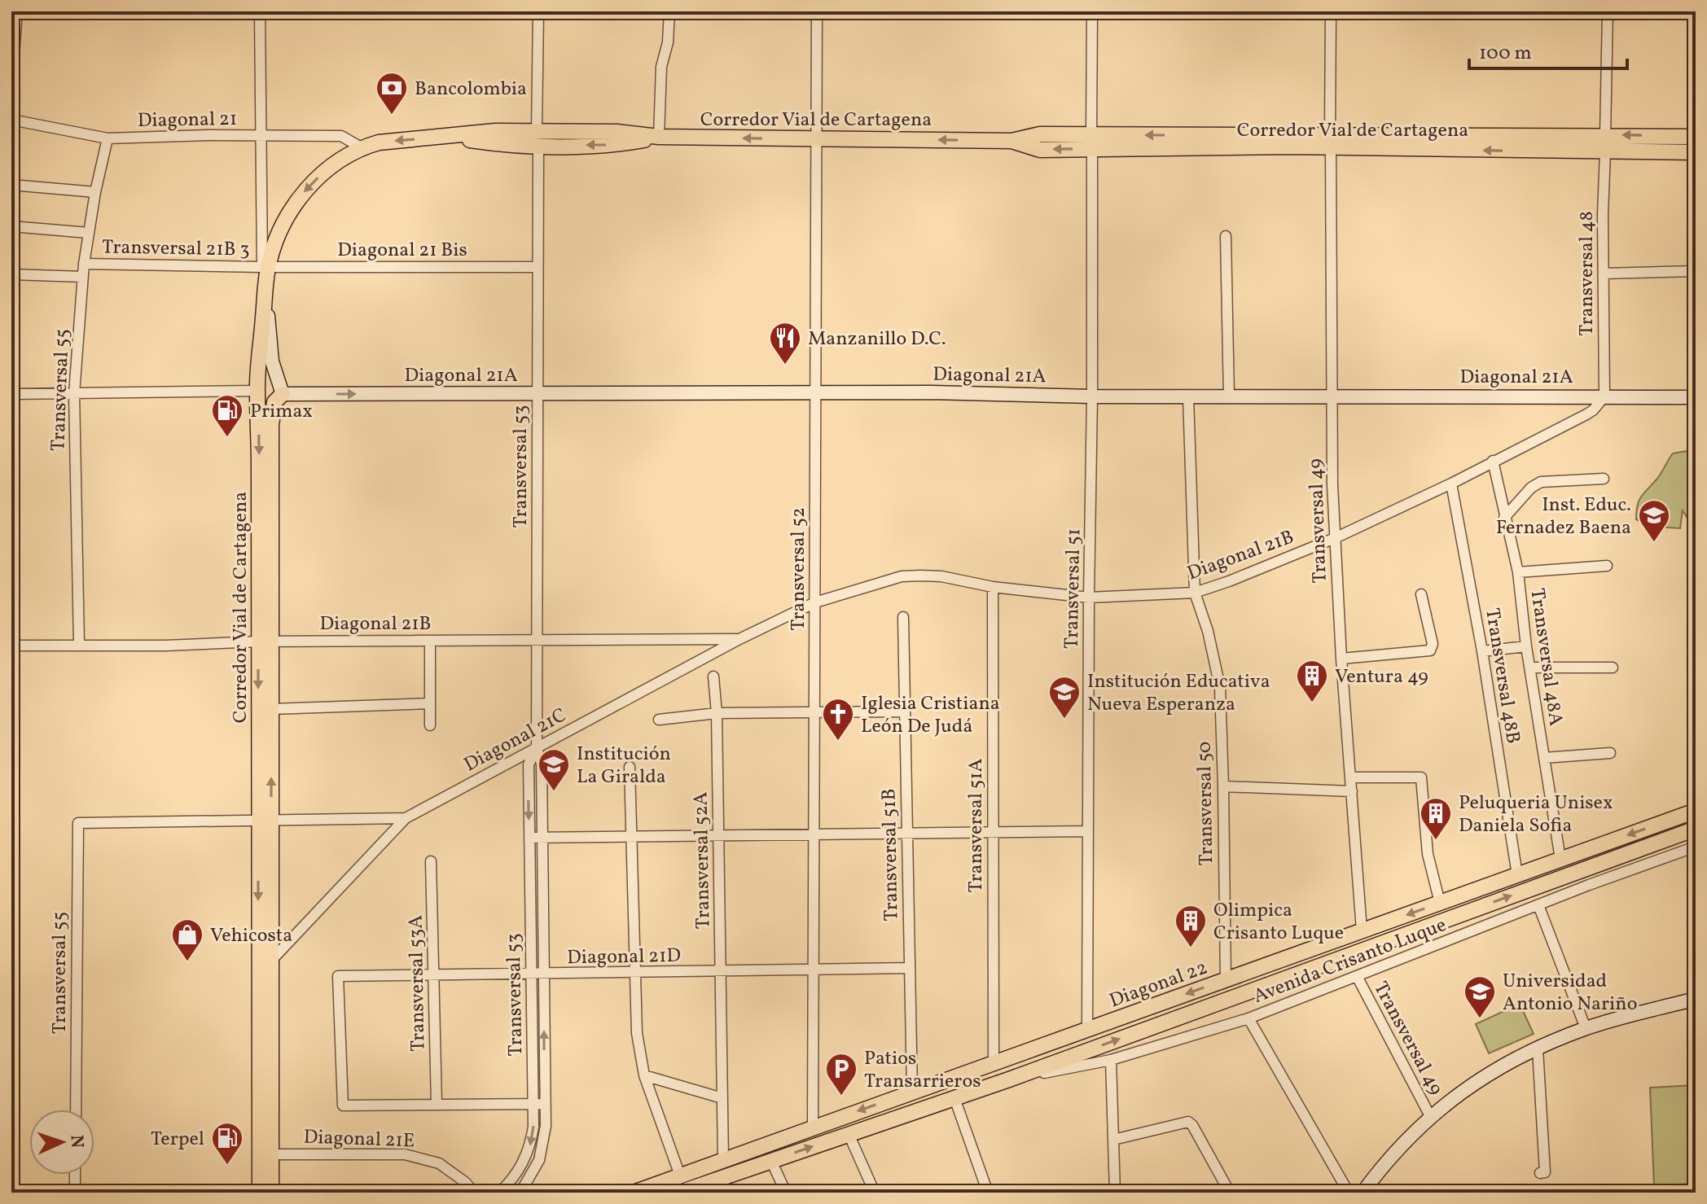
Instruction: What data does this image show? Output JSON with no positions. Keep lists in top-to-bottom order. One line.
{"streets":{"main road":["Corredor Vial de Cartagena","Diagonal 22"],"street":["Diagonal 21","Transversal 21B 3","Diagonal 21 Bis","Transversal 48","Diagonal 21A","Transversal 55","Transversal 53","Transversal 49","Diagonal 21B","Transversal 52","Transversal 51","Transversal 48A","Transversal 48B","Diagonal 21C","Transversal 50","Transversal 51A","Transversal 51B","Transversal 52A","Diagonal 21D","Avenida Crisanto Luque","Transversal 53A","Diagonal 21E"]},"crossings":[["Diagonal 21","Corredor Vial de Cartagena"],["Diagonal 21","Transversal 55"],["Corredor Vial de Cartagena","Transversal 21B 3"],["Corredor Vial de Cartagena","Diagonal 21 Bis"],["Corredor Vial de Cartagena","Transversal 48"],["Corredor Vial de Cartagena","Diagonal 21A"],["Corredor Vial de Cartagena","Transversal 55"],["Corredor Vial de Cartagena","Transversal 53"],["Corredor Vial de Cartagena","Transversal 49"],["Corredor Vial de Cartagena","Diagonal 21B"],["Corredor Vial de Cartagena","Transversal 52"],["Corredor Vial de Cartagena","Transversal 51"],["Corredor Vial de Cartagena","Diagonal 21C"],["Corredor Vial de Cartagena","Diagonal 21E"],["Transversal 21B 3","Diagonal 21 Bis"],["Transversal 21B 3","Transversal 55"],["Diagonal 21 Bis","Transversal 53"],["Transversal 48","Diagonal 21A"],["Transversal 48","Diagonal 21B"],["Diagonal 21A","Transversal 53"],["Diagonal 21A","Transversal 49"],["Diagonal 21A","Diagonal 21B"],["Diagonal 21A","Transversal 52"],["Diagonal 21A","Transversal 51"],["Diagonal 21A","Transversal 50"],["Transversal 55","Diagonal 21B"],["Transversal 53","Diagonal 21B"],["Transversal 53","Diagonal 21C"],["Transversal 53","Diagonal 21D"],["Transversal 49","Diagonal 21B"],["Transversal 49","Avenida Crisanto Luque"],["Transversal 49","Diagonal 22"],["Diagonal 21B","Transversal 52"],["Diagonal 21B","Transversal 51"],["Diagonal 21B","Transversal 48A"],["Diagonal 21B","Transversal 48B"],["Diagonal 21B","Diagonal 21C"],["Diagonal 21B","Transversal 50"],["Diagonal 21B","Transversal 51A"],["Transversal 52","Diagonal 21C"],["Transversal 52","Diagonal 21D"],["Transversal 52","Diagonal 22"],["Transversal 51","Diagonal 22"],["Transversal 48A","Diagonal 22"],["Transversal 48B","Diagonal 22"],["Transversal 50","Diagonal 22"],["Transversal 51A","Diagonal 22"],["Transversal 51B","Diagonal 21D"],["Transversal 51B","Diagonal 22"],["Transversal 52A","Diagonal 21D"],["Transversal 52A","Diagonal 22"],["Diagonal 21D","Transversal 53A"],["Avenida Crisanto Luque","Diagonal 22"]],"places":{"bank":["Bancolombia"],"restaurant":["Manzanillo D.C."],"fuel station":["Primax","Terpel"],"school or university":["Inst. Educ. Fernadez Baena","Institución Educativa Nueva Esperanza","Institución La Giralda","Universidad Antonio Nariño"],"building":["Ventura 49","Peluqueria Unisex Daniela Sofia","Olimpica Crisanto Luque"],"church":["Iglesia Cristiana León De Judá"],"shop":["Vehicosta"],"parking":["Patios Transarrieros"]},"scale_bar":"100 m","north":"right"}
